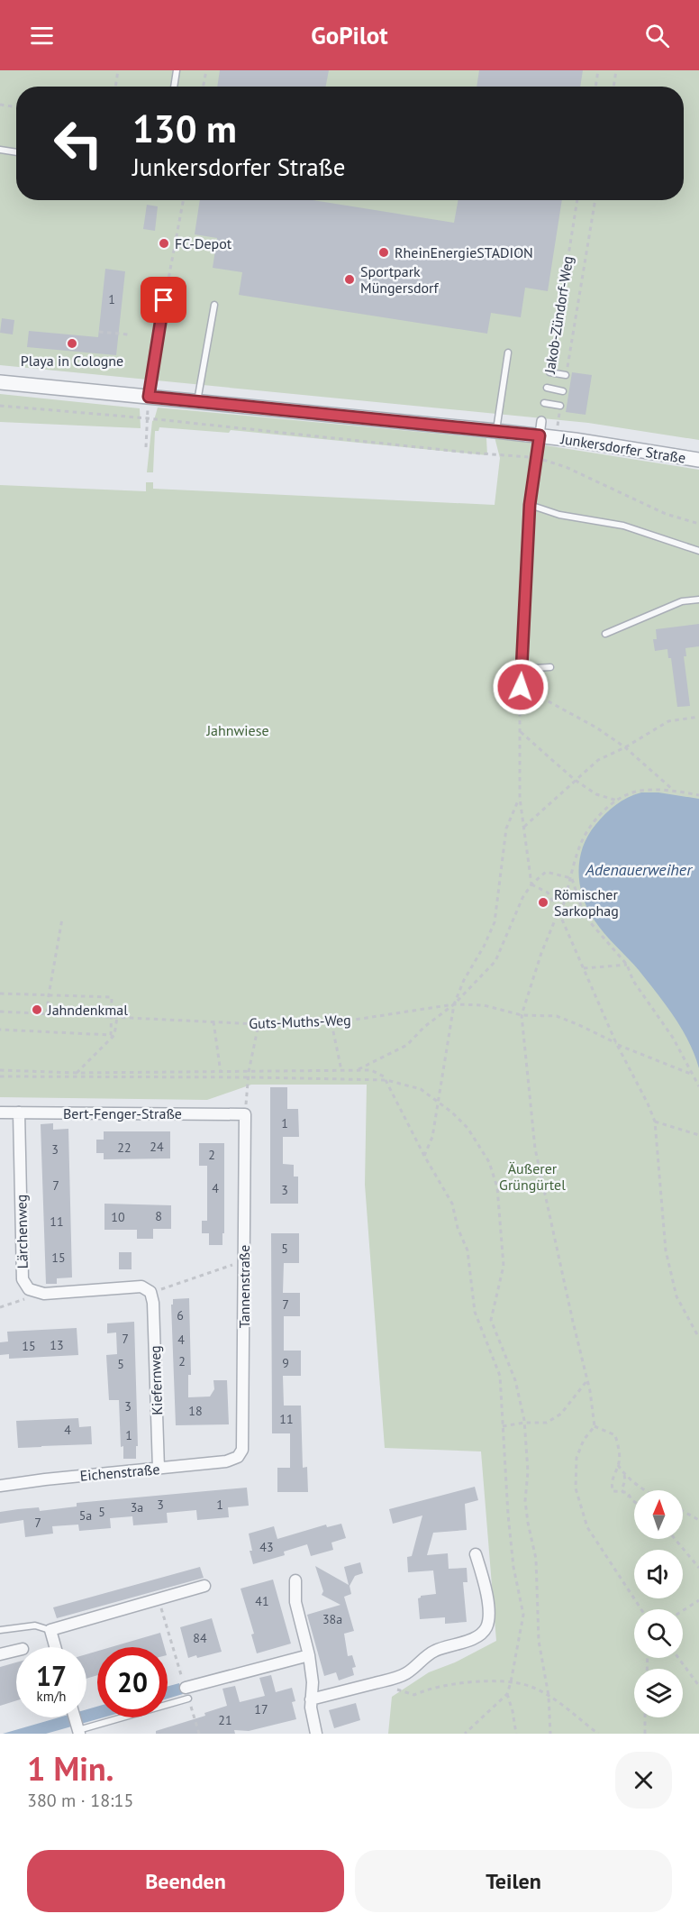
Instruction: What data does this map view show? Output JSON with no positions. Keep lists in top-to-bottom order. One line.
{"streets":{"street":["Junkersdorfer Straße","Bert-Fenger-Straße","Lärchenweg","Tannenstraße","Kiefernweg","Eichenstraße"],"path":["Jakob-Zündorf-Weg","Guts-Muths-Weg"]},"crossings":[["Bert-Fenger-Straße","Lärchenweg"],["Bert-Fenger-Straße","Tannenstraße"],["Lärchenweg","Kiefernweg"],["Tannenstraße","Eichenstraße"],["Kiefernweg","Eichenstraße"]],"water":["Adenauerweiher"],"parks":["Jahnwiese","Äußerer Grüngürtel"],"places":["FC-Depot","RheinEnergieSTADION","Sportpark Müngersdorf","Playa in Cologne","Römischer Sarkophag","Jahndenkmal"],"house_numbers":["1","1","24","22","3","2","7","4","3","8","10","11","5","15","7","6","7","4","13","15","2","9","5","3","18","11","4","1","3","1","3a","5","5a","7","43","41","38a","84","17","21"],"north":"top","page":{"header":"GoPilot","turn":["130 m","Junkersdorfer Straße"],"speed":"17 km/h","limit":"20","heading":["1 Min.","380 m · 18:15"],"buttons":["Beenden","Teilen"]}}
